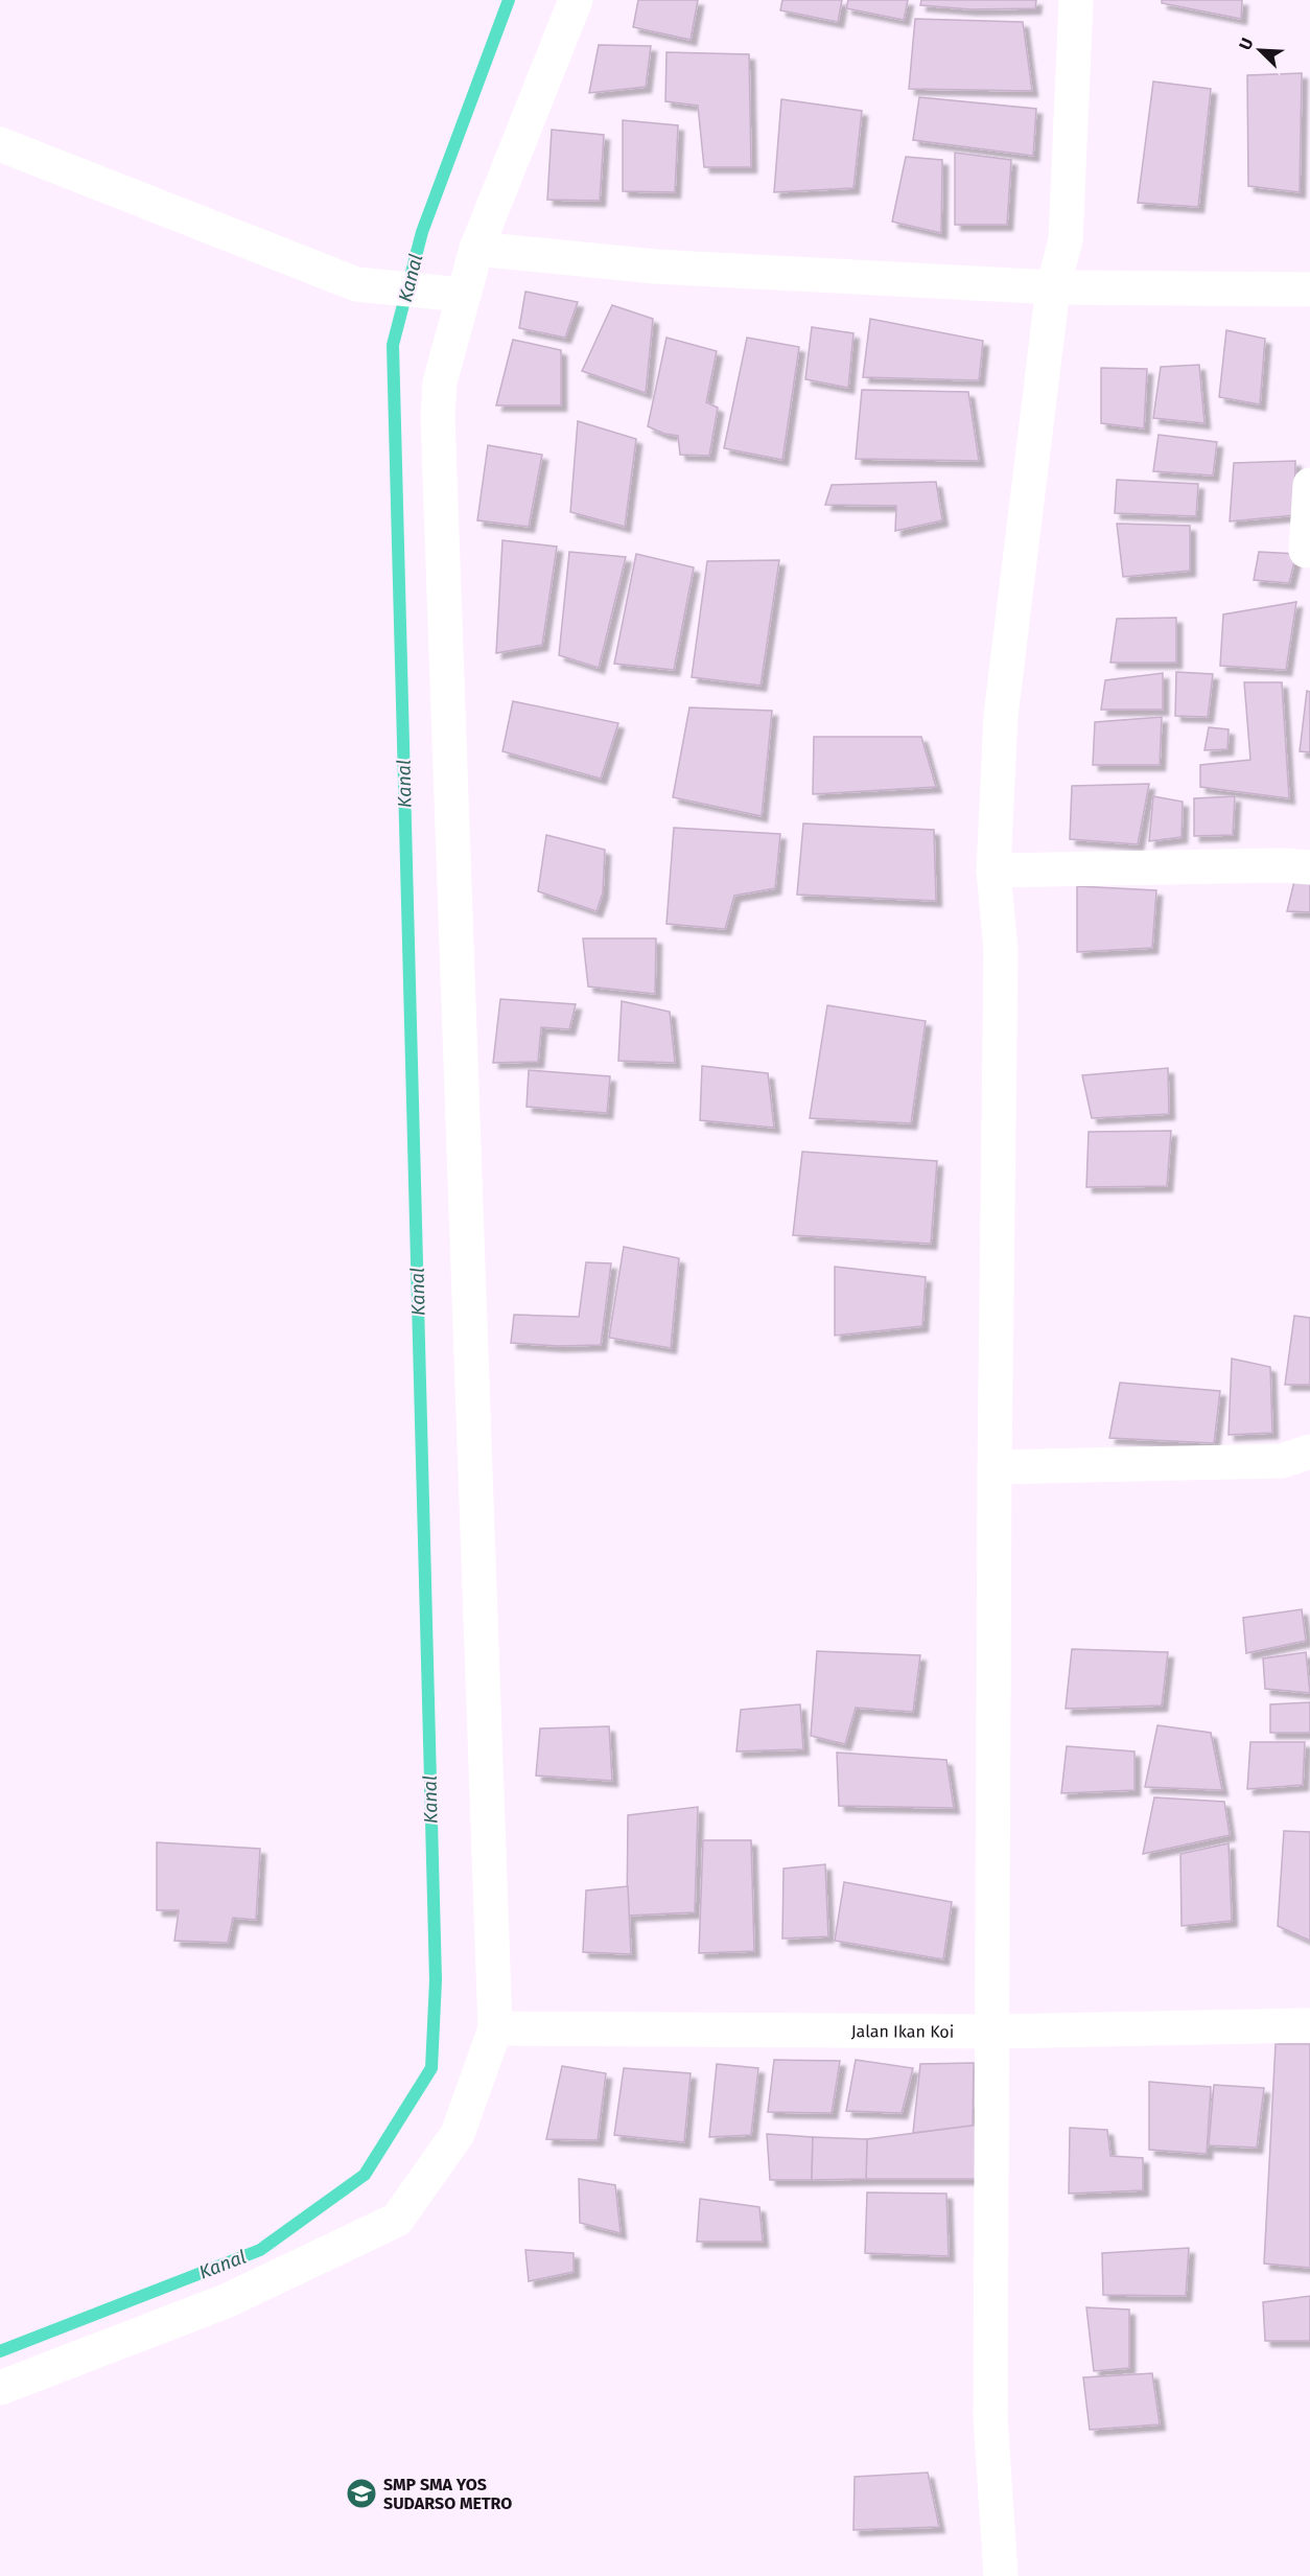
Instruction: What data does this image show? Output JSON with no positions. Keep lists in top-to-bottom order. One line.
{"streets":{"street":["Jalan Ikan Koi"]},"water":["Kanal"],"places":{"school or university":["SMP SMA YOS SUDARSO METRO"]},"north":"top left"}
